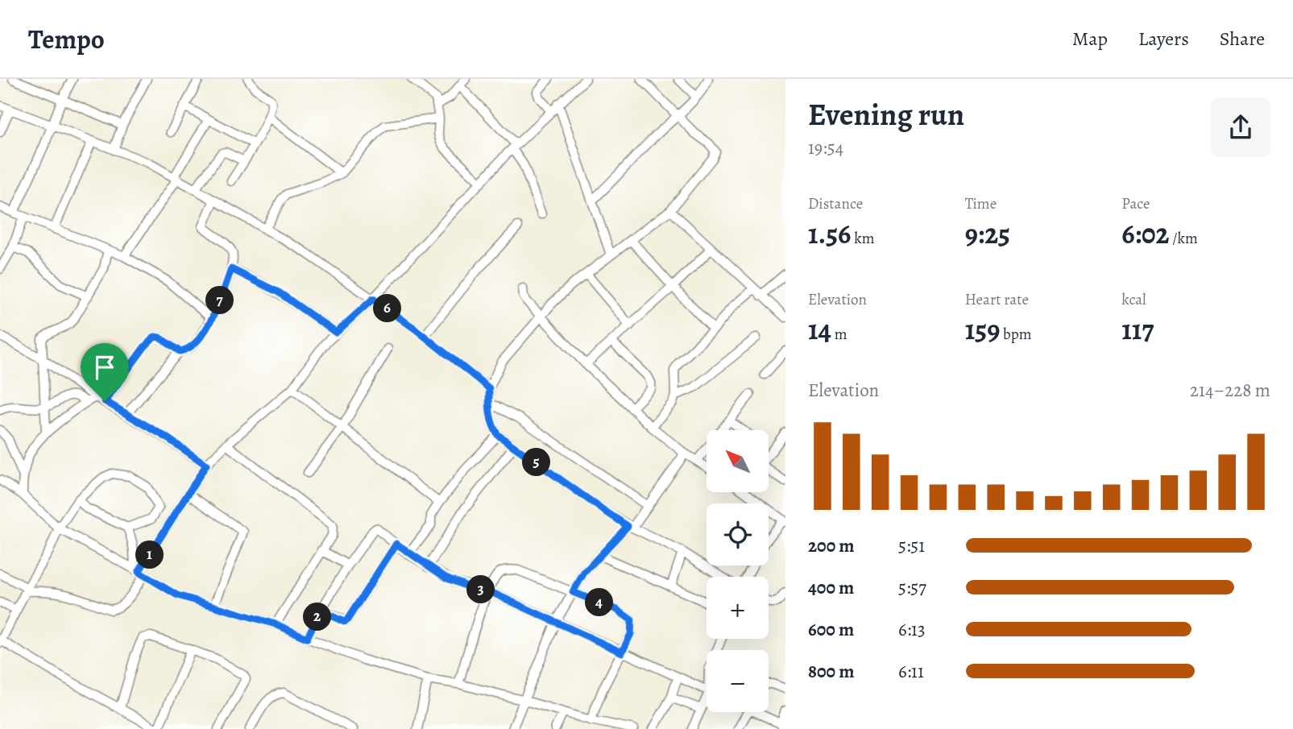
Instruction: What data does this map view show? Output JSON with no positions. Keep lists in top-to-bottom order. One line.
{"north":"top left","page":{"header":"Tempo","nav":["Map","Layers","Share"],"heading":["Evening run","19:54"],"stats":[["Distance","1.56 km"],["Time","9:25"],["Pace","6:02 /km"],["Elevation","14 m"],["Heart rate","159 bpm"],["kcal","117"]],"pins":["7","6","5","1","3","4","2"],"chart":["Elevation","214–228 m"],"map_buttons":["+","−"],"list":[{"name":"200 m","note":"5:51"},{"name":"400 m","note":"5:57"},{"name":"600 m","note":"6:13"},{"name":"800 m","note":"6:11"}]}}
